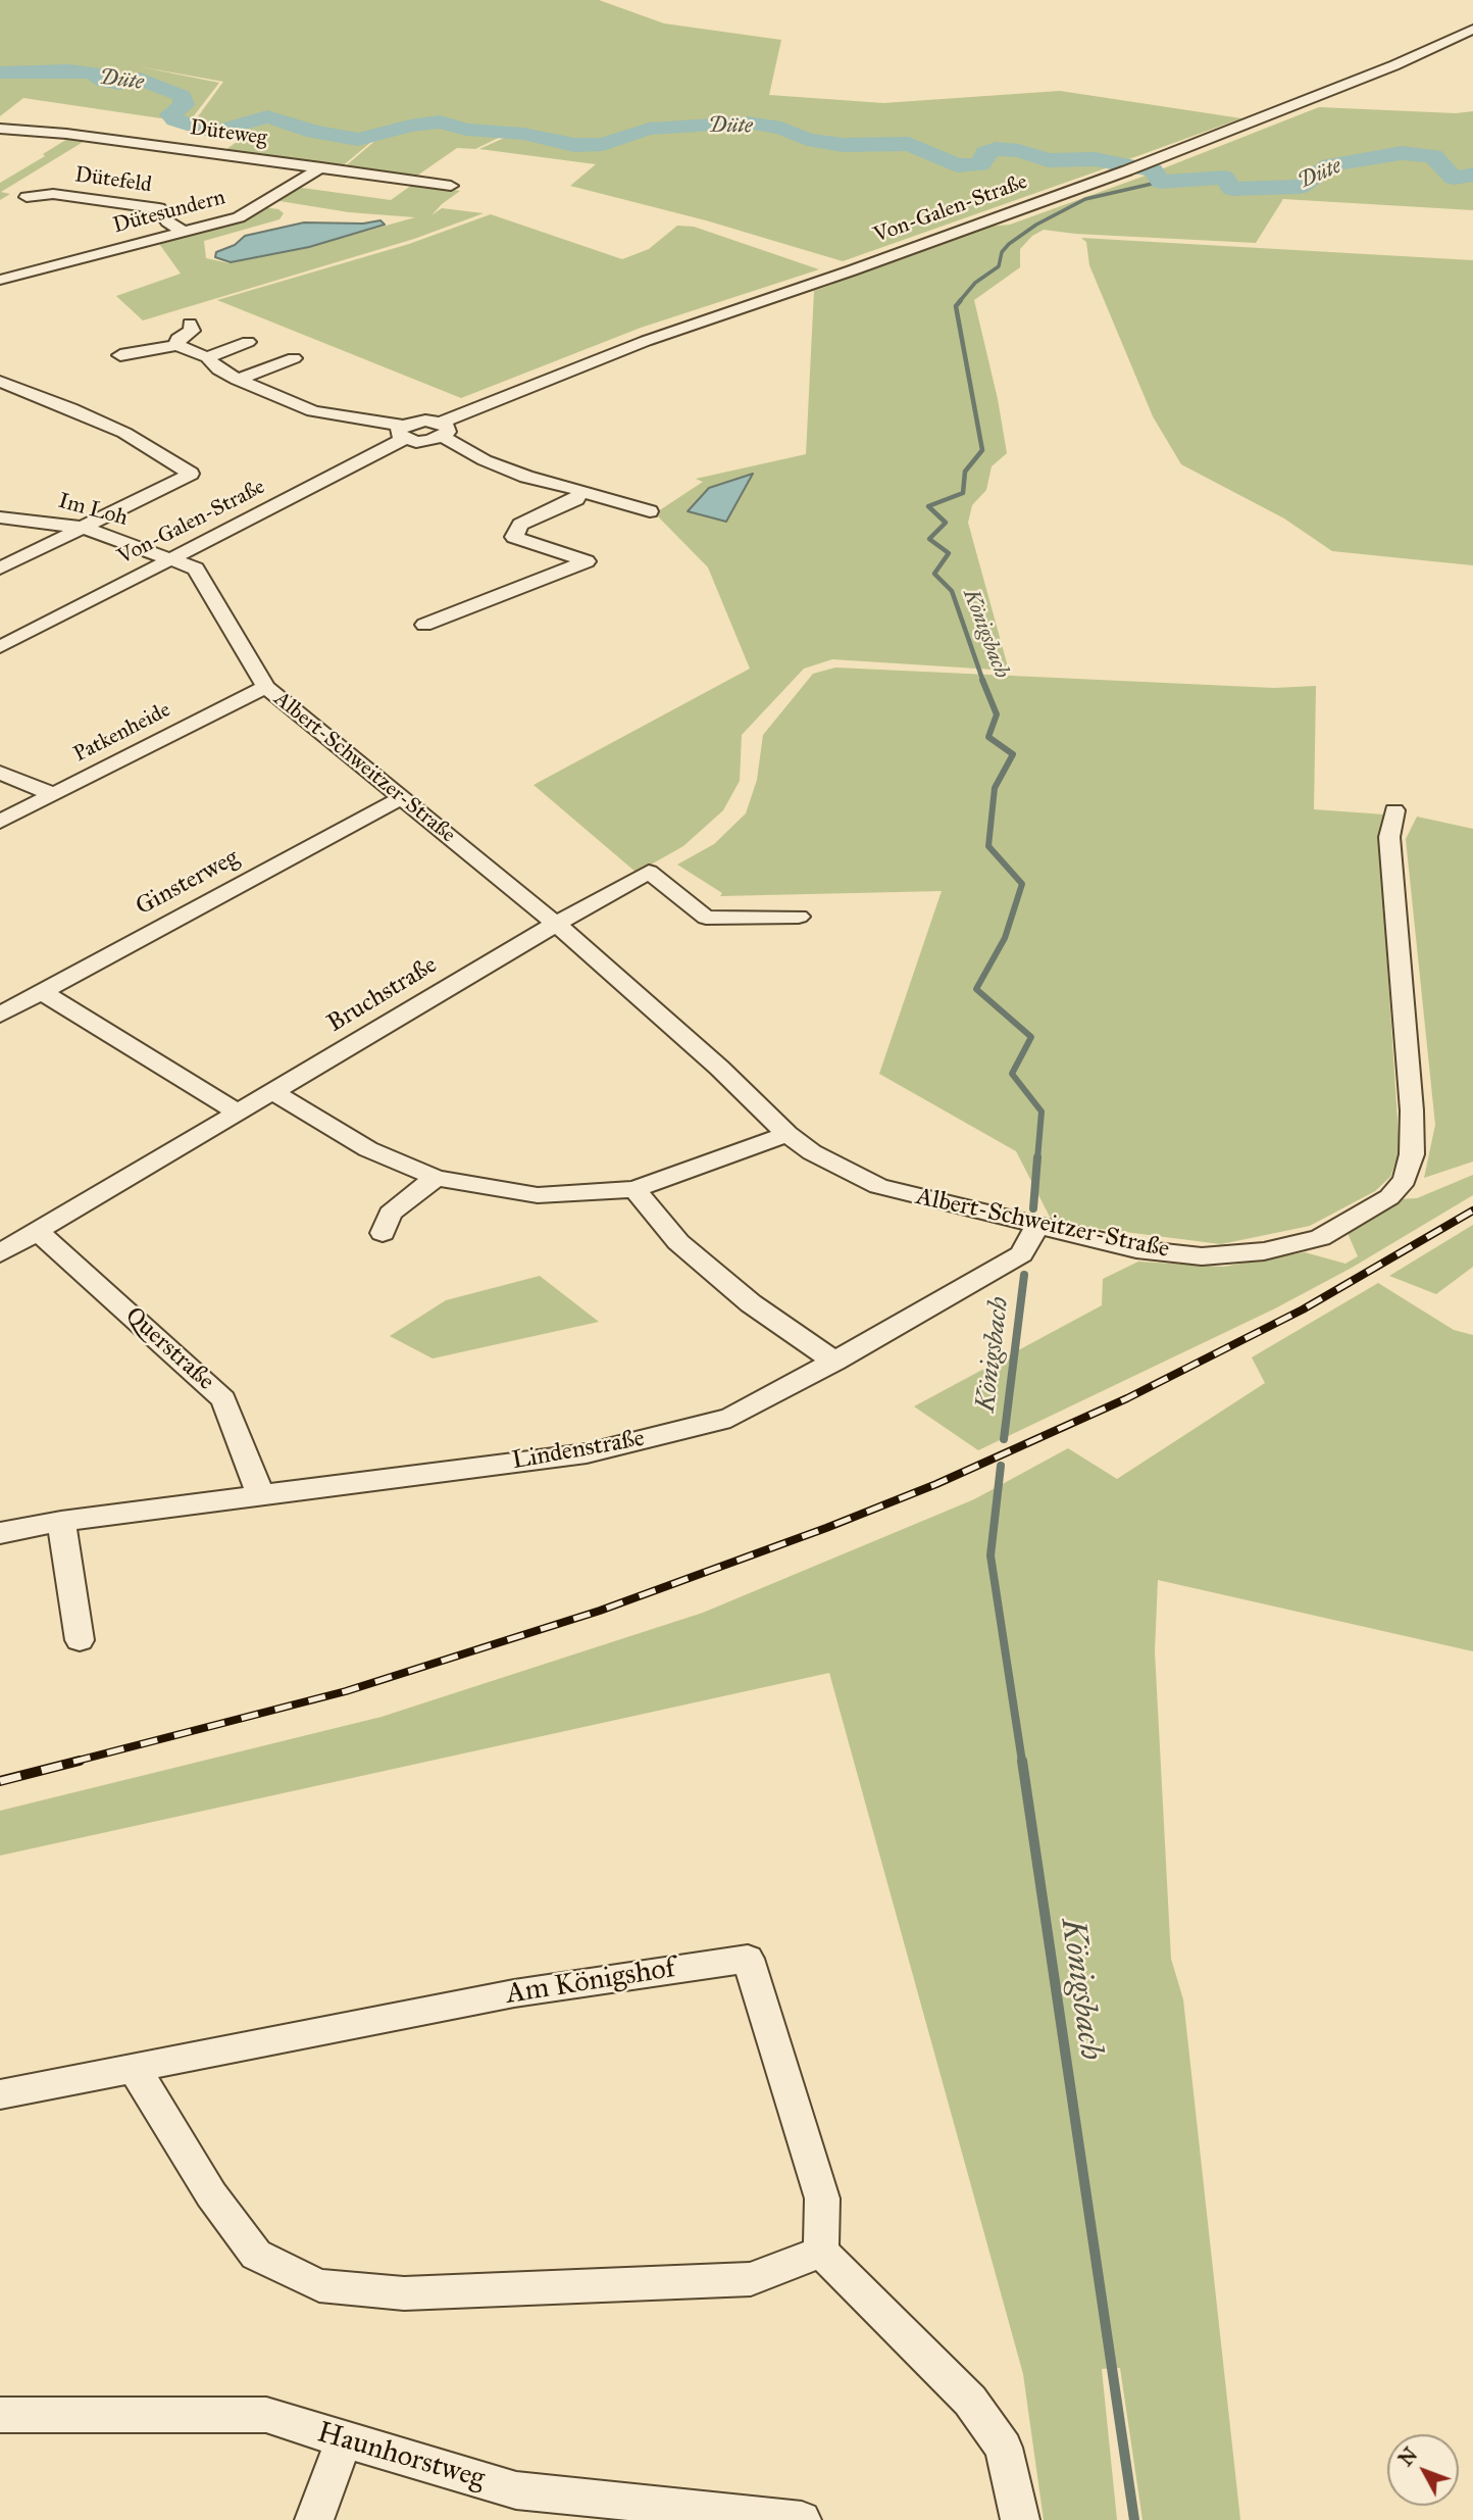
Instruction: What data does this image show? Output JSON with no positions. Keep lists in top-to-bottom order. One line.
{"streets":{"street":["Düteweg","Dütefeld","Von-Galen-Straße","Dütesundern","Im Loh","Patkenheide","Albert-Schweitzer-Straße","Ginsterweg","Bruchstraße","Querstraße","Lindenstraße","Am Königshof","Haunhorstweg"]},"crossings":[["Düteweg","Dütesundern"],["Dütefeld","Dütesundern"],["Von-Galen-Straße","Im Loh"],["Von-Galen-Straße","Albert-Schweitzer-Straße"],["Im Loh","Albert-Schweitzer-Straße"],["Patkenheide","Albert-Schweitzer-Straße"],["Albert-Schweitzer-Straße","Ginsterweg"],["Albert-Schweitzer-Straße","Bruchstraße"],["Albert-Schweitzer-Straße","Lindenstraße"],["Bruchstraße","Querstraße"],["Querstraße","Lindenstraße"]],"water":["Düte","Königsbach"],"north":"top left"}
